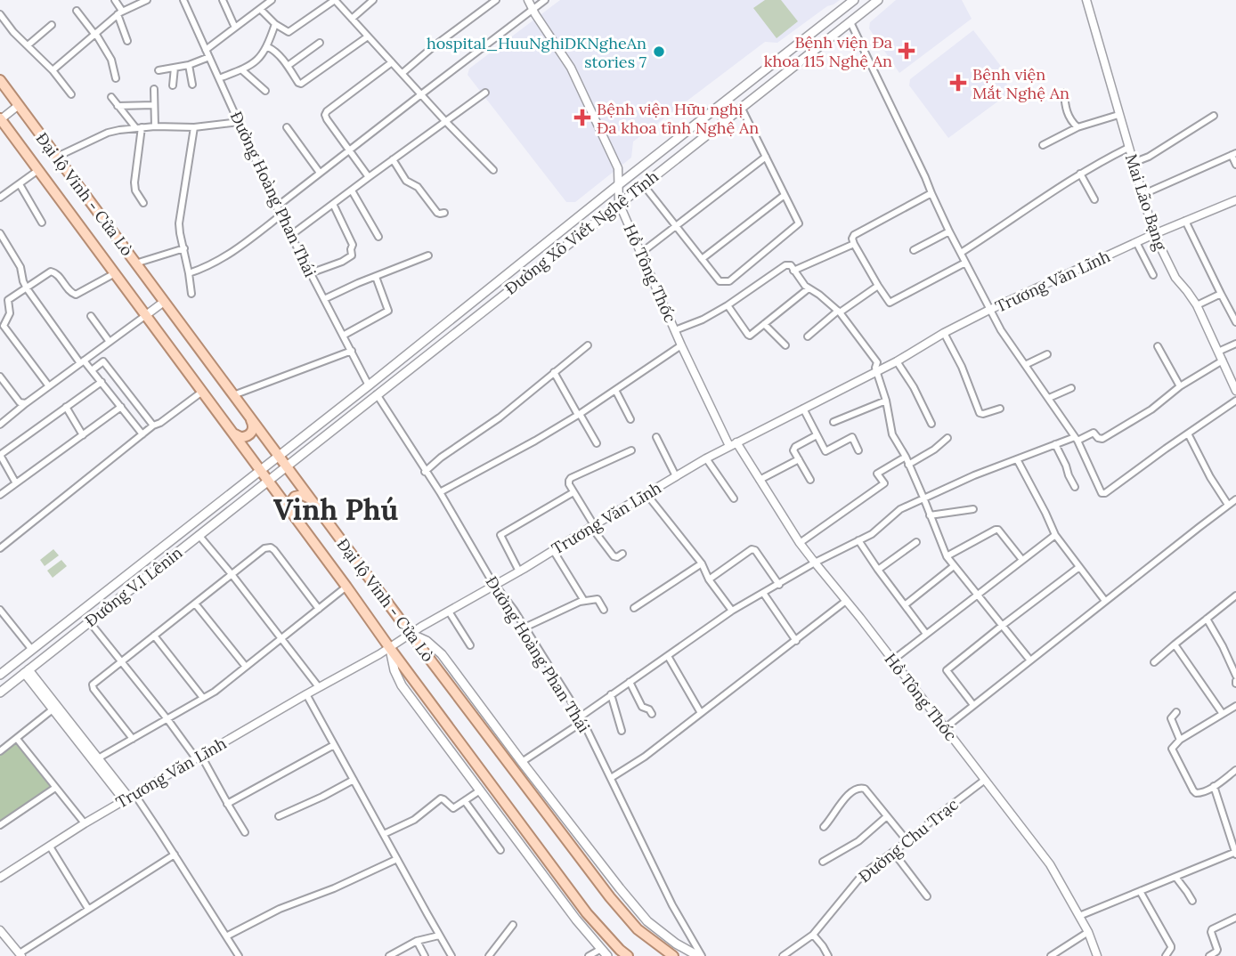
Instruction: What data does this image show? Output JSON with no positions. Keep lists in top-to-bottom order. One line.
{"streets":{"main road":["Đại lộ Vinh - Cửa Lò","Đường Xô Viết Nghệ Tĩnh","Đường V.I Lênin"],"street":["Đường Hoàng Phan Thái","Mai Lão Bạng","Hồ Tông Thốc","Trương Văn Lĩnh","Đường Chu Trạc"]},"crossings":[["Đại lộ Vinh - Cửa Lò","Đường Xô Viết Nghệ Tĩnh"],["Đại lộ Vinh - Cửa Lò","Trương Văn Lĩnh"],["Đại lộ Vinh - Cửa Lò","Đường V.I Lênin"],["Đường Hoàng Phan Thái","Đường Xô Viết Nghệ Tĩnh"],["Đường Hoàng Phan Thái","Trương Văn Lĩnh"],["Mai Lão Bạng","Trương Văn Lĩnh"],["Đường Xô Viết Nghệ Tĩnh","Hồ Tông Thốc"],["Đường Xô Viết Nghệ Tĩnh","Đường V.I Lênin"],["Hồ Tông Thốc","Trương Văn Lĩnh"],["Hồ Tông Thốc","Đường Chu Trạc"]],"districts":["Vinh Phú"],"places":{"health":["Bệnh viện Đa khoa 115 Nghệ An","Bệnh viện Mắt Nghệ An","Bệnh viện Hữu nghị Đa khoa tỉnh Nghệ An"],"other":["hospital_HuuNghiDKNgheAn stories 7"]}}
